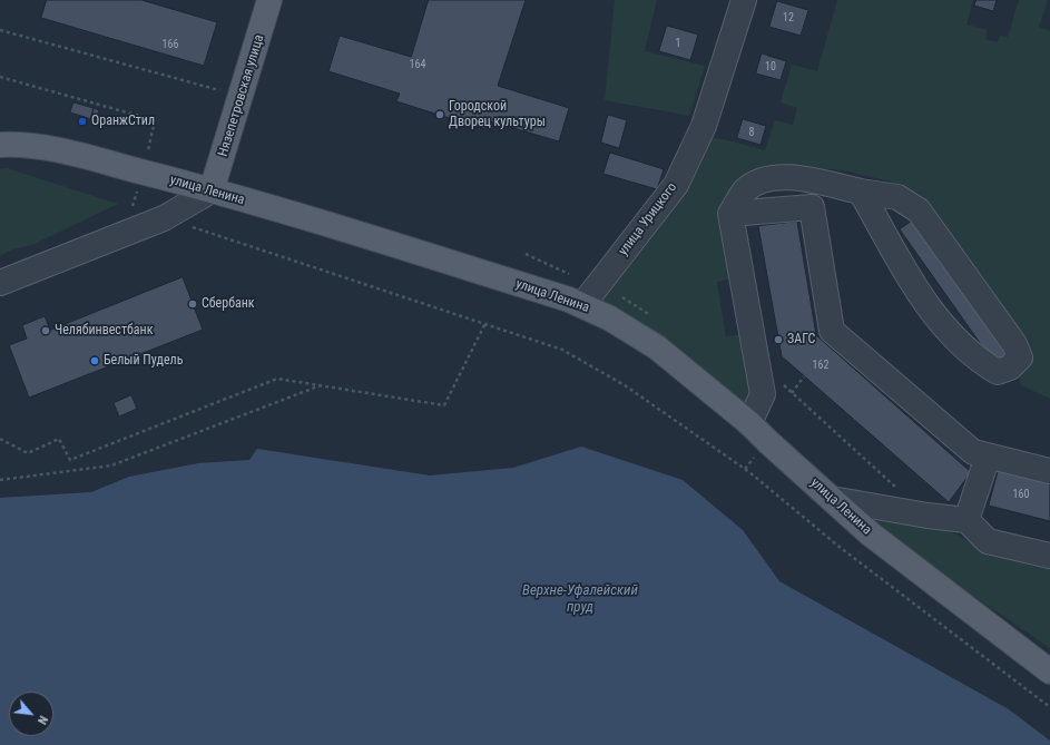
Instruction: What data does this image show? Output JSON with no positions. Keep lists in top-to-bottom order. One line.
{"streets":{"main road":["Нязепетровская улица","улица Ленина"],"street":["улица Урицкого"]},"crossings":[["Нязепетровская улица","улица Ленина"],["улица Ленина","улица Урицкого"]],"water":["Верхне-Уфалейский пруд"],"places":["Городской Дворец культуры","ОранжСтил","Сбербанк","Челябинвестбанк","ЗАГС","Белый Пудель"],"house_numbers":["12","1","166","164","10","8","162","160"],"north":"bottom right"}
